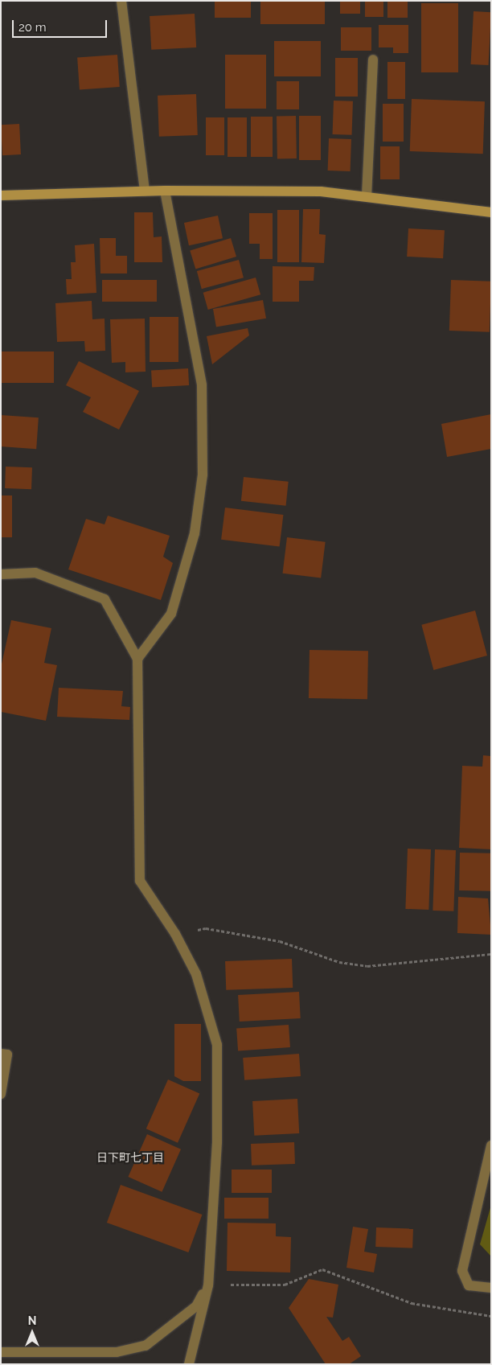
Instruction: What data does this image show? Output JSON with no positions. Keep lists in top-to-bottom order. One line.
{"districts":["日下町七丁目"],"scale_bar":"20 m","north":"top"}
